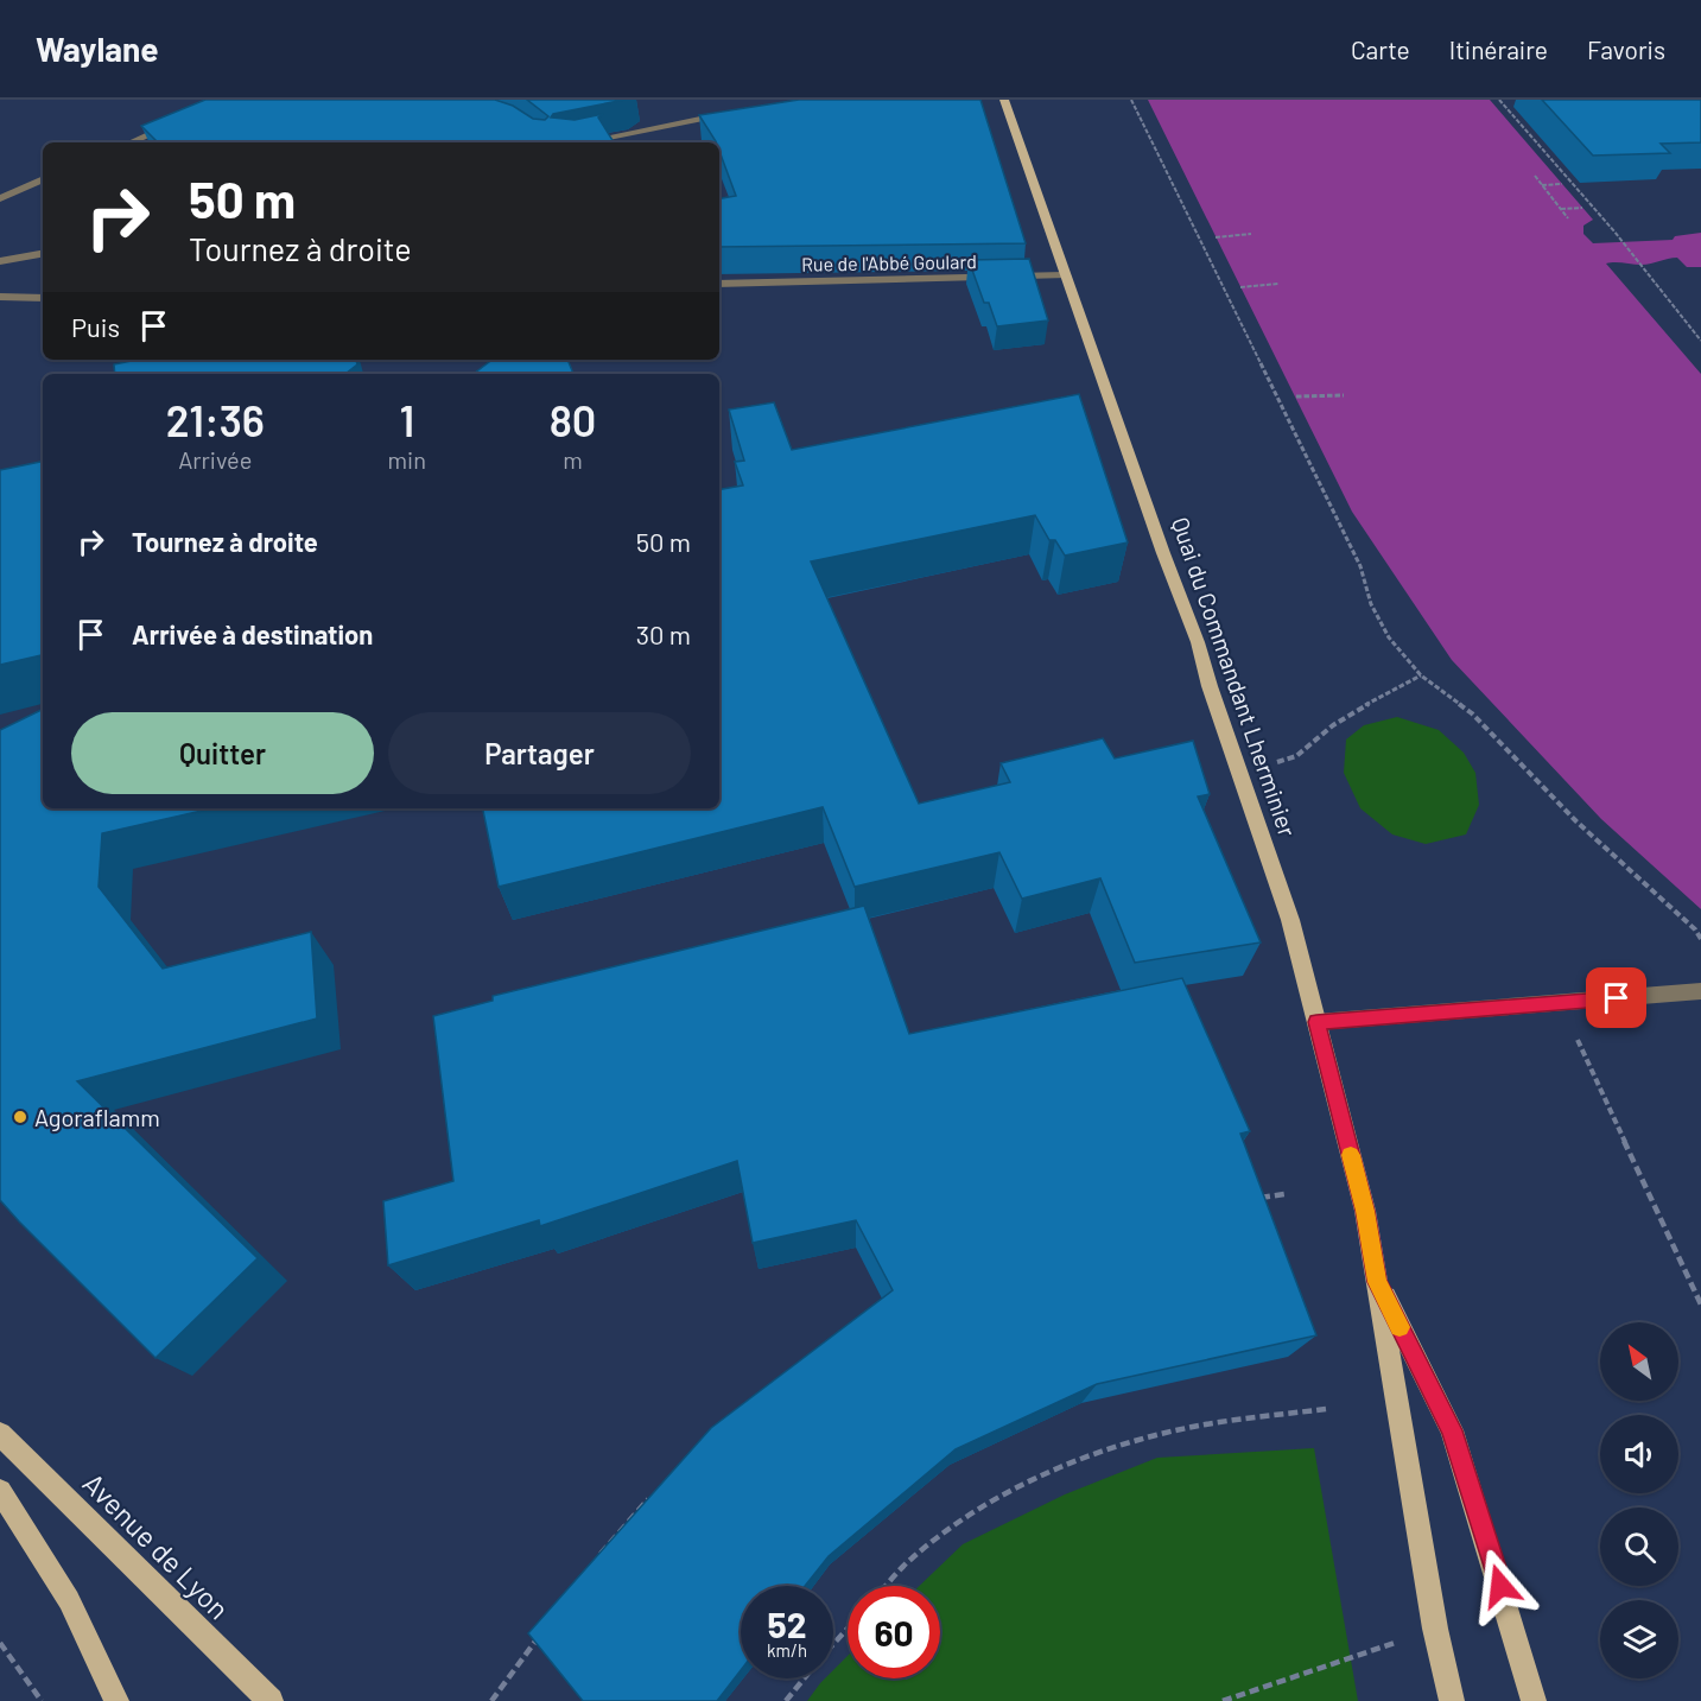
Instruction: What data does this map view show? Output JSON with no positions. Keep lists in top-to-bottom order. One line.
{"streets":{"main road":["Quai du Commandant Lherminier","Avenue de Lyon"],"street":["Rue de l'Abbé Goulard"]},"crossings":[["Rue de l'Abbé Goulard","Quai du Commandant Lherminier"]],"places":["Agoraflamm"],"north":"top left","page":{"header":"Waylane","nav":["Carte","Itinéraire","Favoris"],"turn":["50 m","Tournez à droite"],"then":"Puis","eta":["21:36","Arrivée","1","min","80","m"],"list":[{"name":"Tournez à droite","value":"50 m"},{"name":"Arrivée à destination","value":"30 m"}],"buttons":["Quitter","Partager"],"speed":"52 km/h","limit":"60"}}
